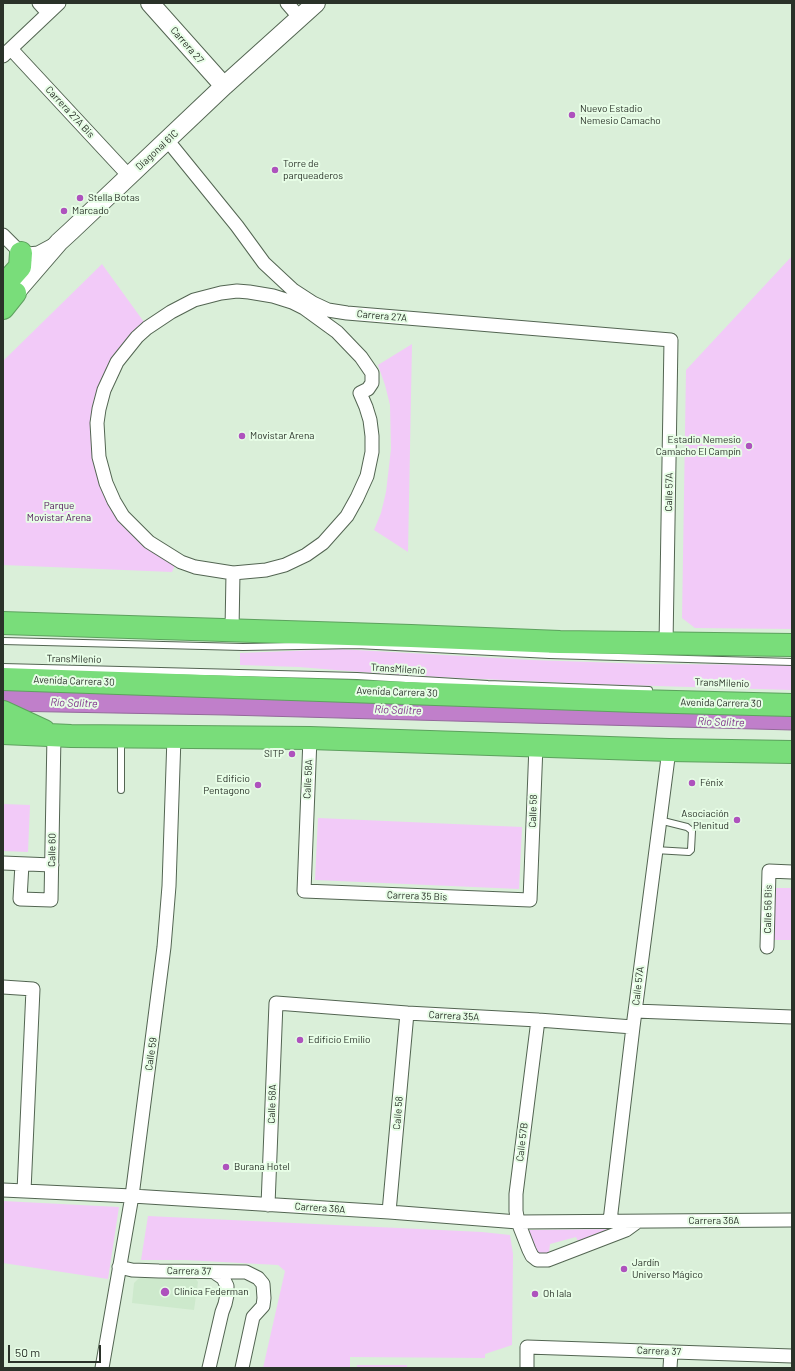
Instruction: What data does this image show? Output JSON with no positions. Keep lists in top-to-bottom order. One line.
{"streets":{"highway":["Avenida Carrera 30"],"main road":["Carrera 27","Diagonal 61C"],"street":["Carrera 27A Bis","Carrera 27A","Calle 57A","Calle 58A","Calle 58","Calle 60","Carrera 35 Bis","Calle 56 Bis","Carrera 35A","Calle 59","Calle 57B","Carrera 36A","Carrera 37"],"lane":["TransMilenio"]},"crossings":[["Carrera 27","Diagonal 61C"],["Carrera 27A Bis","Diagonal 61C"],["Diagonal 61C","Carrera 27A"],["Carrera 27A","Calle 57A"],["Calle 57A","Carrera 35A"],["Calle 57A","Carrera 36A"],["Calle 58A","Carrera 35 Bis"],["Calle 58A","Carrera 35A"],["Calle 58A","Carrera 36A"],["Calle 58","Carrera 35 Bis"],["Calle 58","Carrera 35A"],["Calle 58","Carrera 36A"],["Carrera 35A","Calle 57B"],["Calle 59","Carrera 36A"],["Calle 59","Carrera 37"],["Calle 57B","Carrera 36A"]],"water":["Río Salitre"],"parks":["Parque Movistar Arena"],"places":["Nuevo Estadio Nemesio Camacho","Torre de parqueaderos","Stella Botas","Marcado","Movistar Arena","Estadio Nemesio Camacho El Campín","SITP","Fénix","Edificio Pentagono","Asociación Plenitud","Edificio Emilio","Burana Hotel","Jardín Universo Mágico","Clínica Federman","Oh lala"],"scale_bar":"50 m"}
